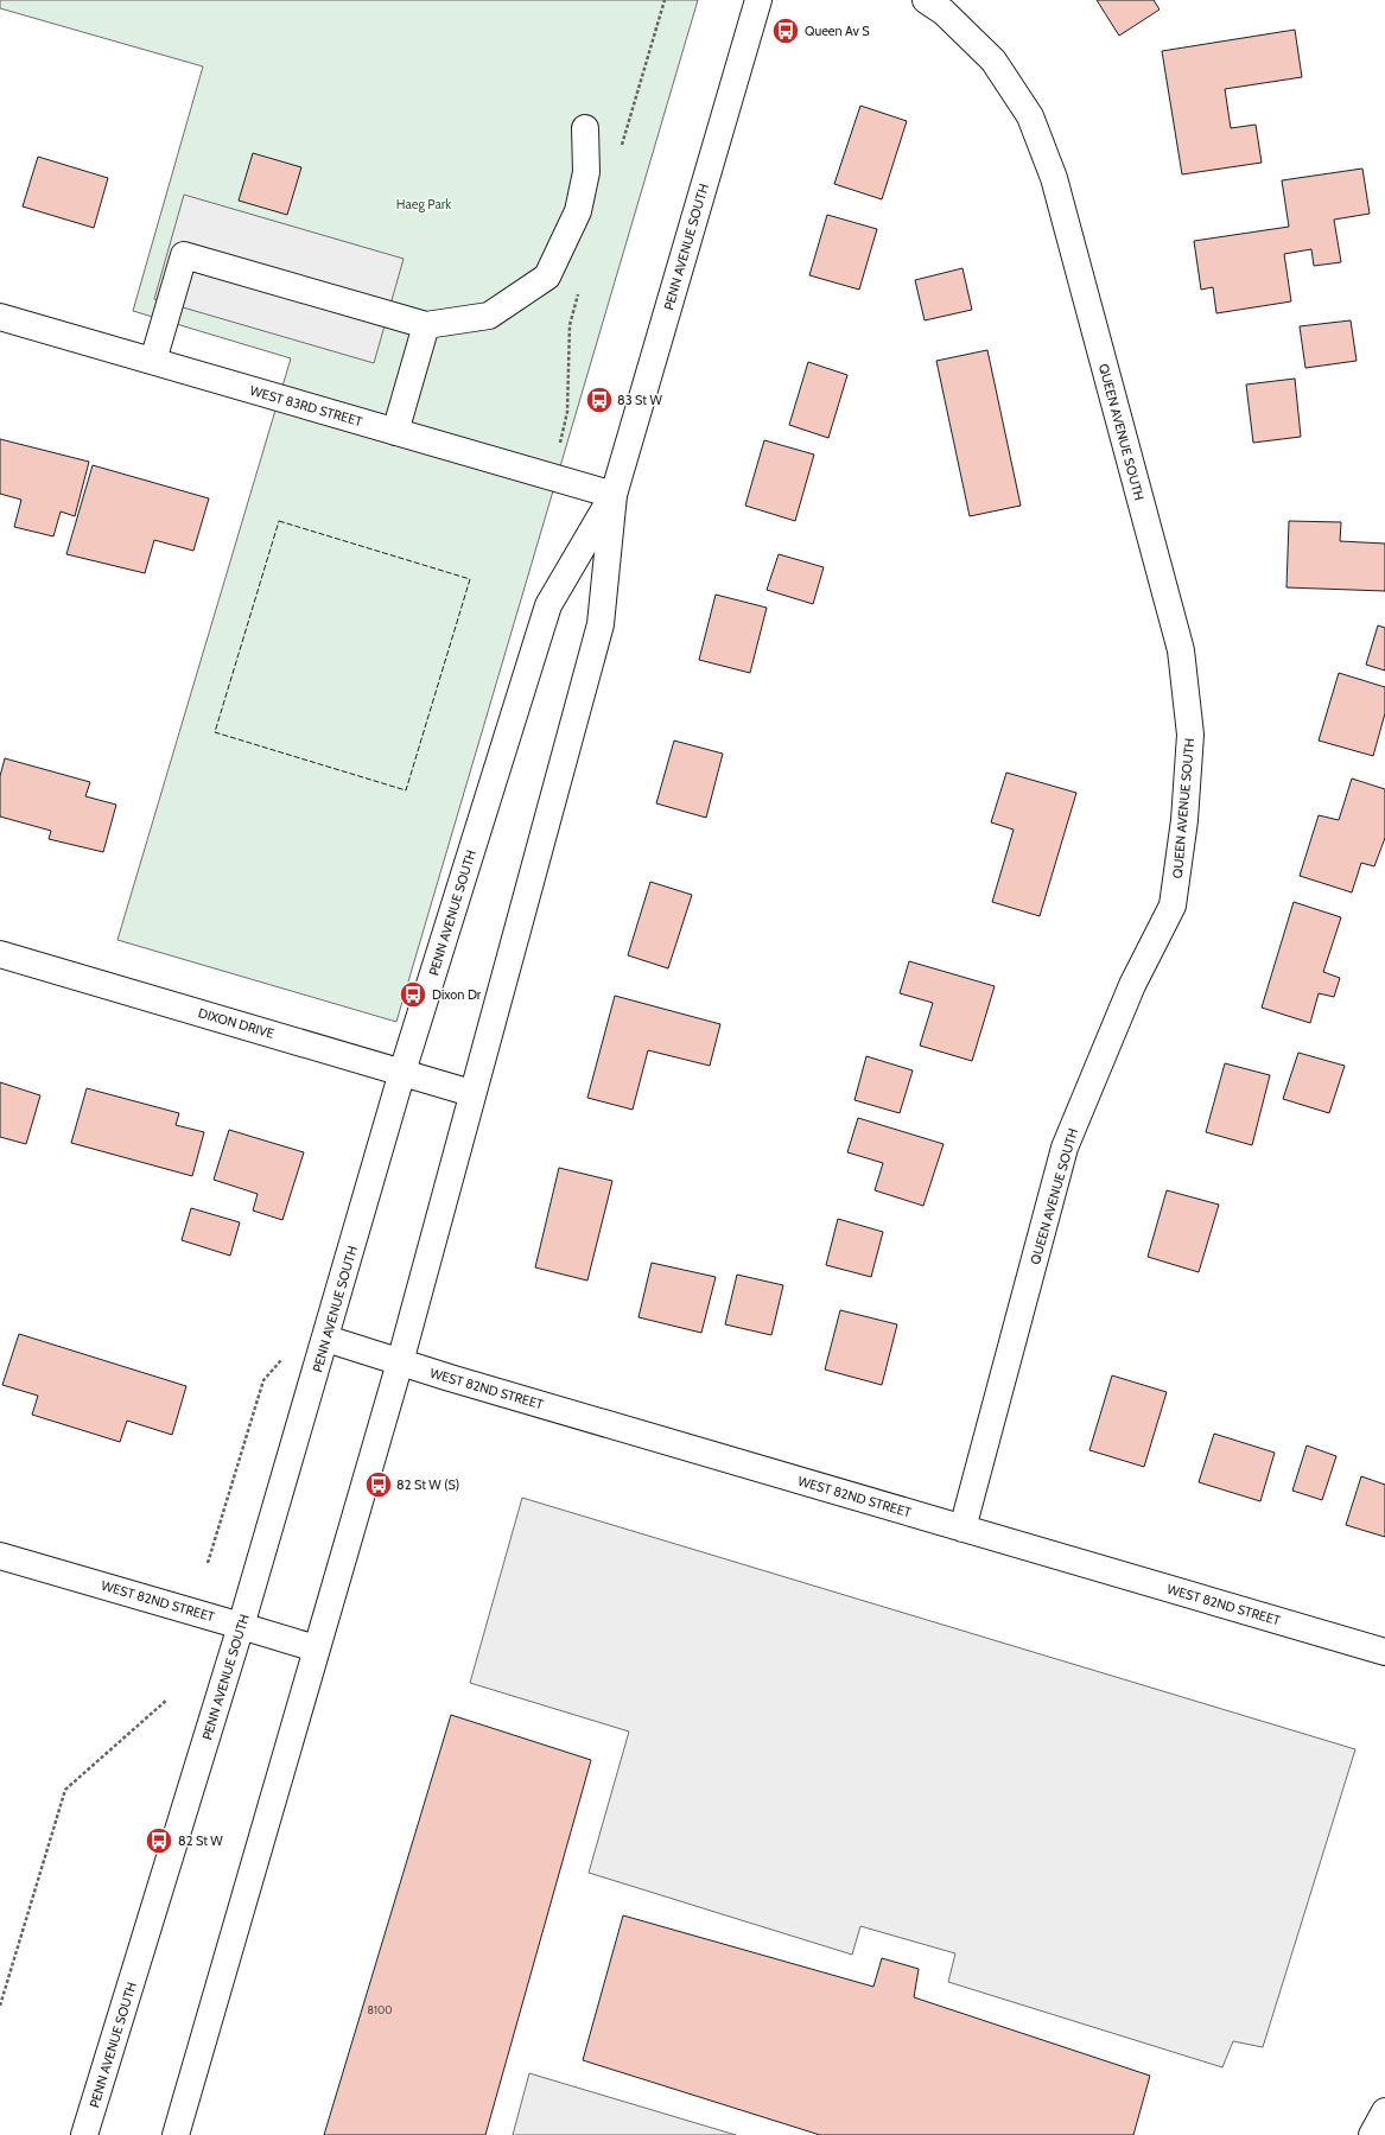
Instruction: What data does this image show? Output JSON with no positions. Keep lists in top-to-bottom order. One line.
{"streets":{"street":["PENN AVENUE SOUTH","WEST 83RD STREET","QUEEN AVENUE SOUTH","DIXON DRIVE","WEST 82ND STREET"]},"crossings":[["PENN AVENUE SOUTH","WEST 83RD STREET"],["PENN AVENUE SOUTH","DIXON DRIVE"],["PENN AVENUE SOUTH","WEST 82ND STREET"],["QUEEN AVENUE SOUTH","WEST 82ND STREET"]],"parks":["Haeg Park"],"places":{"bus stop":["Queen Av S","83 St W","Dixon Dr","82 St W (S)","82 St W"]},"house_numbers":["8100"]}
